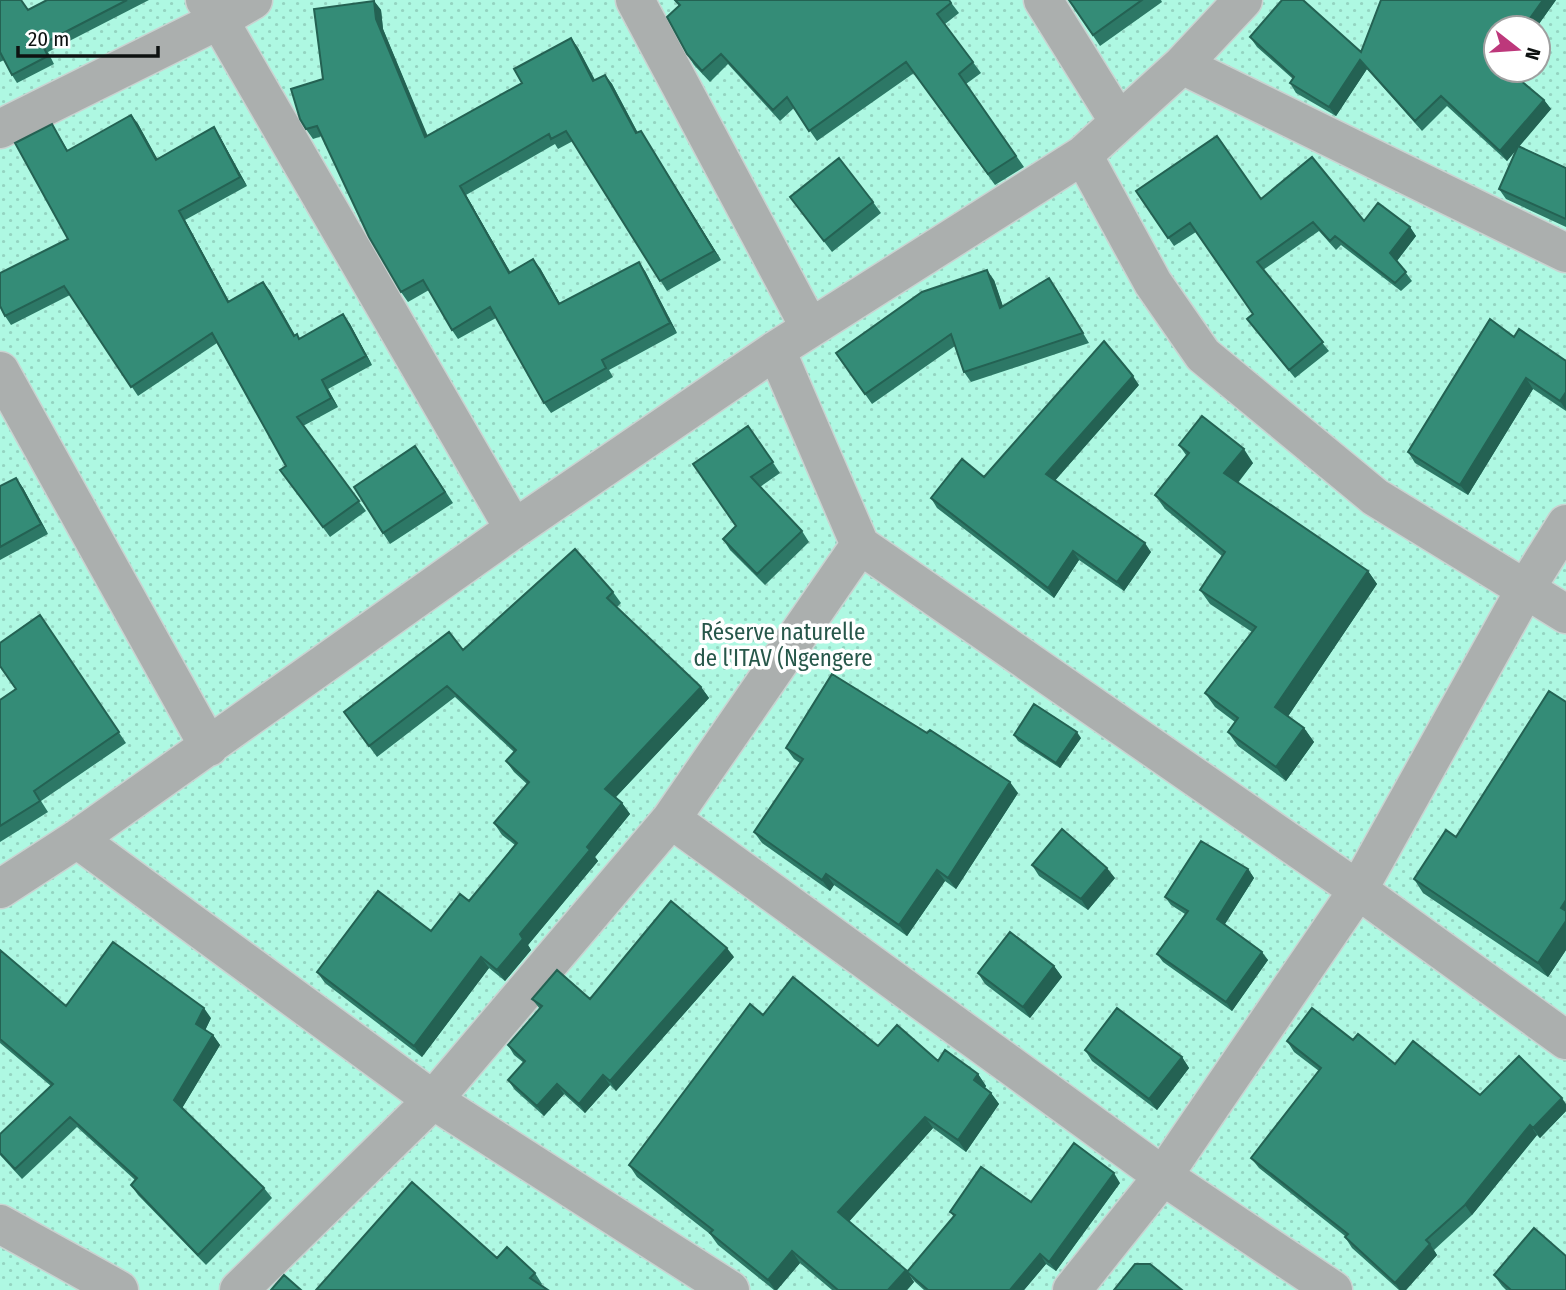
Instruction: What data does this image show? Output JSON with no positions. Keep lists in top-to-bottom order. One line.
{"parks":["Réserve naturelle de l'ITAV (Ngengere"],"scale_bar":"20 m","north":"right"}
